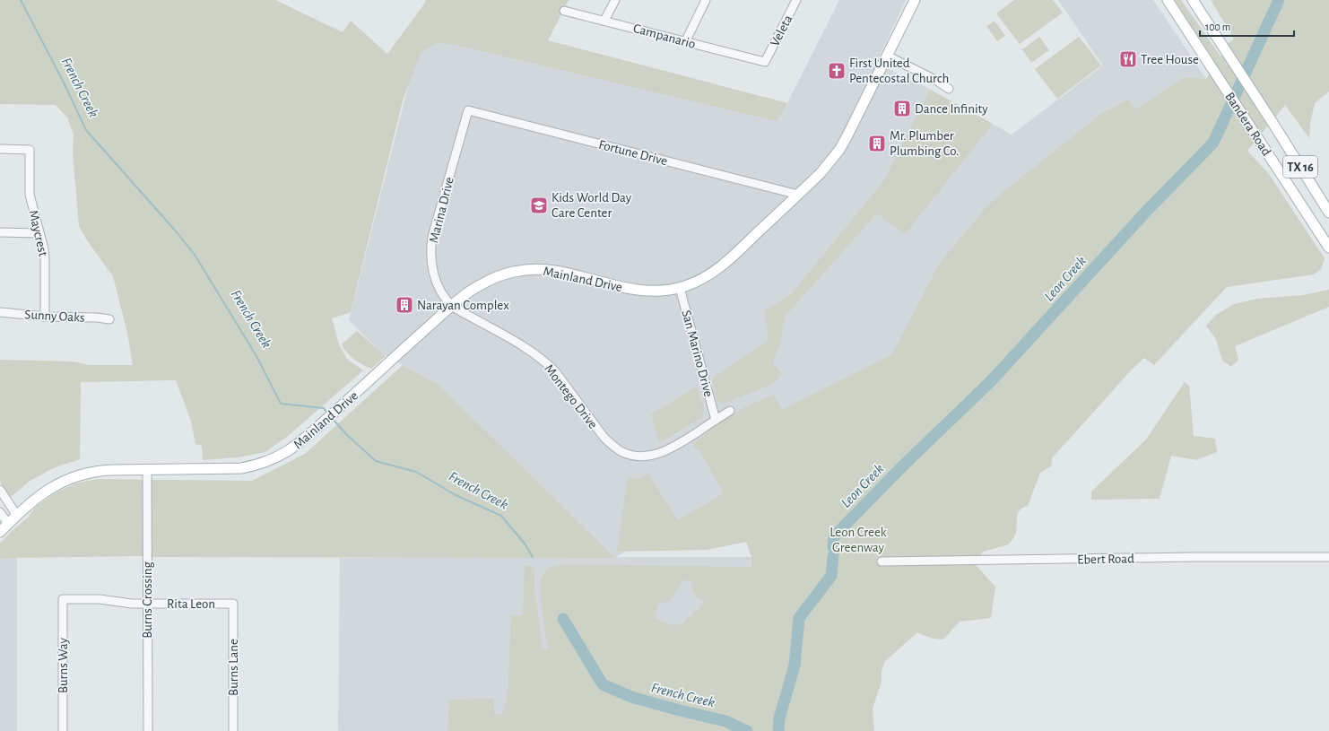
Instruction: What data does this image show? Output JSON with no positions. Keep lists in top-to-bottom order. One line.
{"streets":{"main road":["Bandera Road","TX 16","Mainland Drive"],"street":["Veleta","Campanario","Fortune Drive","Marina Drive","Maycrest","Sunny Oaks","San Marino Drive","Montego Drive","Ebert Road","Burns Crossing","Rita Leon","Burns Way","Burns Lane"]},"crossings":[["Veleta","Campanario"],["Fortune Drive","Marina Drive"],["Fortune Drive","Mainland Drive"],["Marina Drive","Mainland Drive"],["Marina Drive","Montego Drive"],["Maycrest","Sunny Oaks"],["Mainland Drive","San Marino Drive"],["Mainland Drive","Montego Drive"],["Mainland Drive","Burns Crossing"],["San Marino Drive","Montego Drive"],["Burns Crossing","Rita Leon"],["Rita Leon","Burns Way"],["Rita Leon","Burns Lane"]],"water":["French Creek","Leon Creek"],"parks":["Leon Creek Greenway"],"places":{"restaurant":["Tree House"],"church":["First United Pentecostal Church"],"building":["Dance Infinity","Mr. Plumber Plumbing Co.","Narayan Complex"],"school or university":["Kids World Day Care Center"]},"scale_bar":"100 m"}
